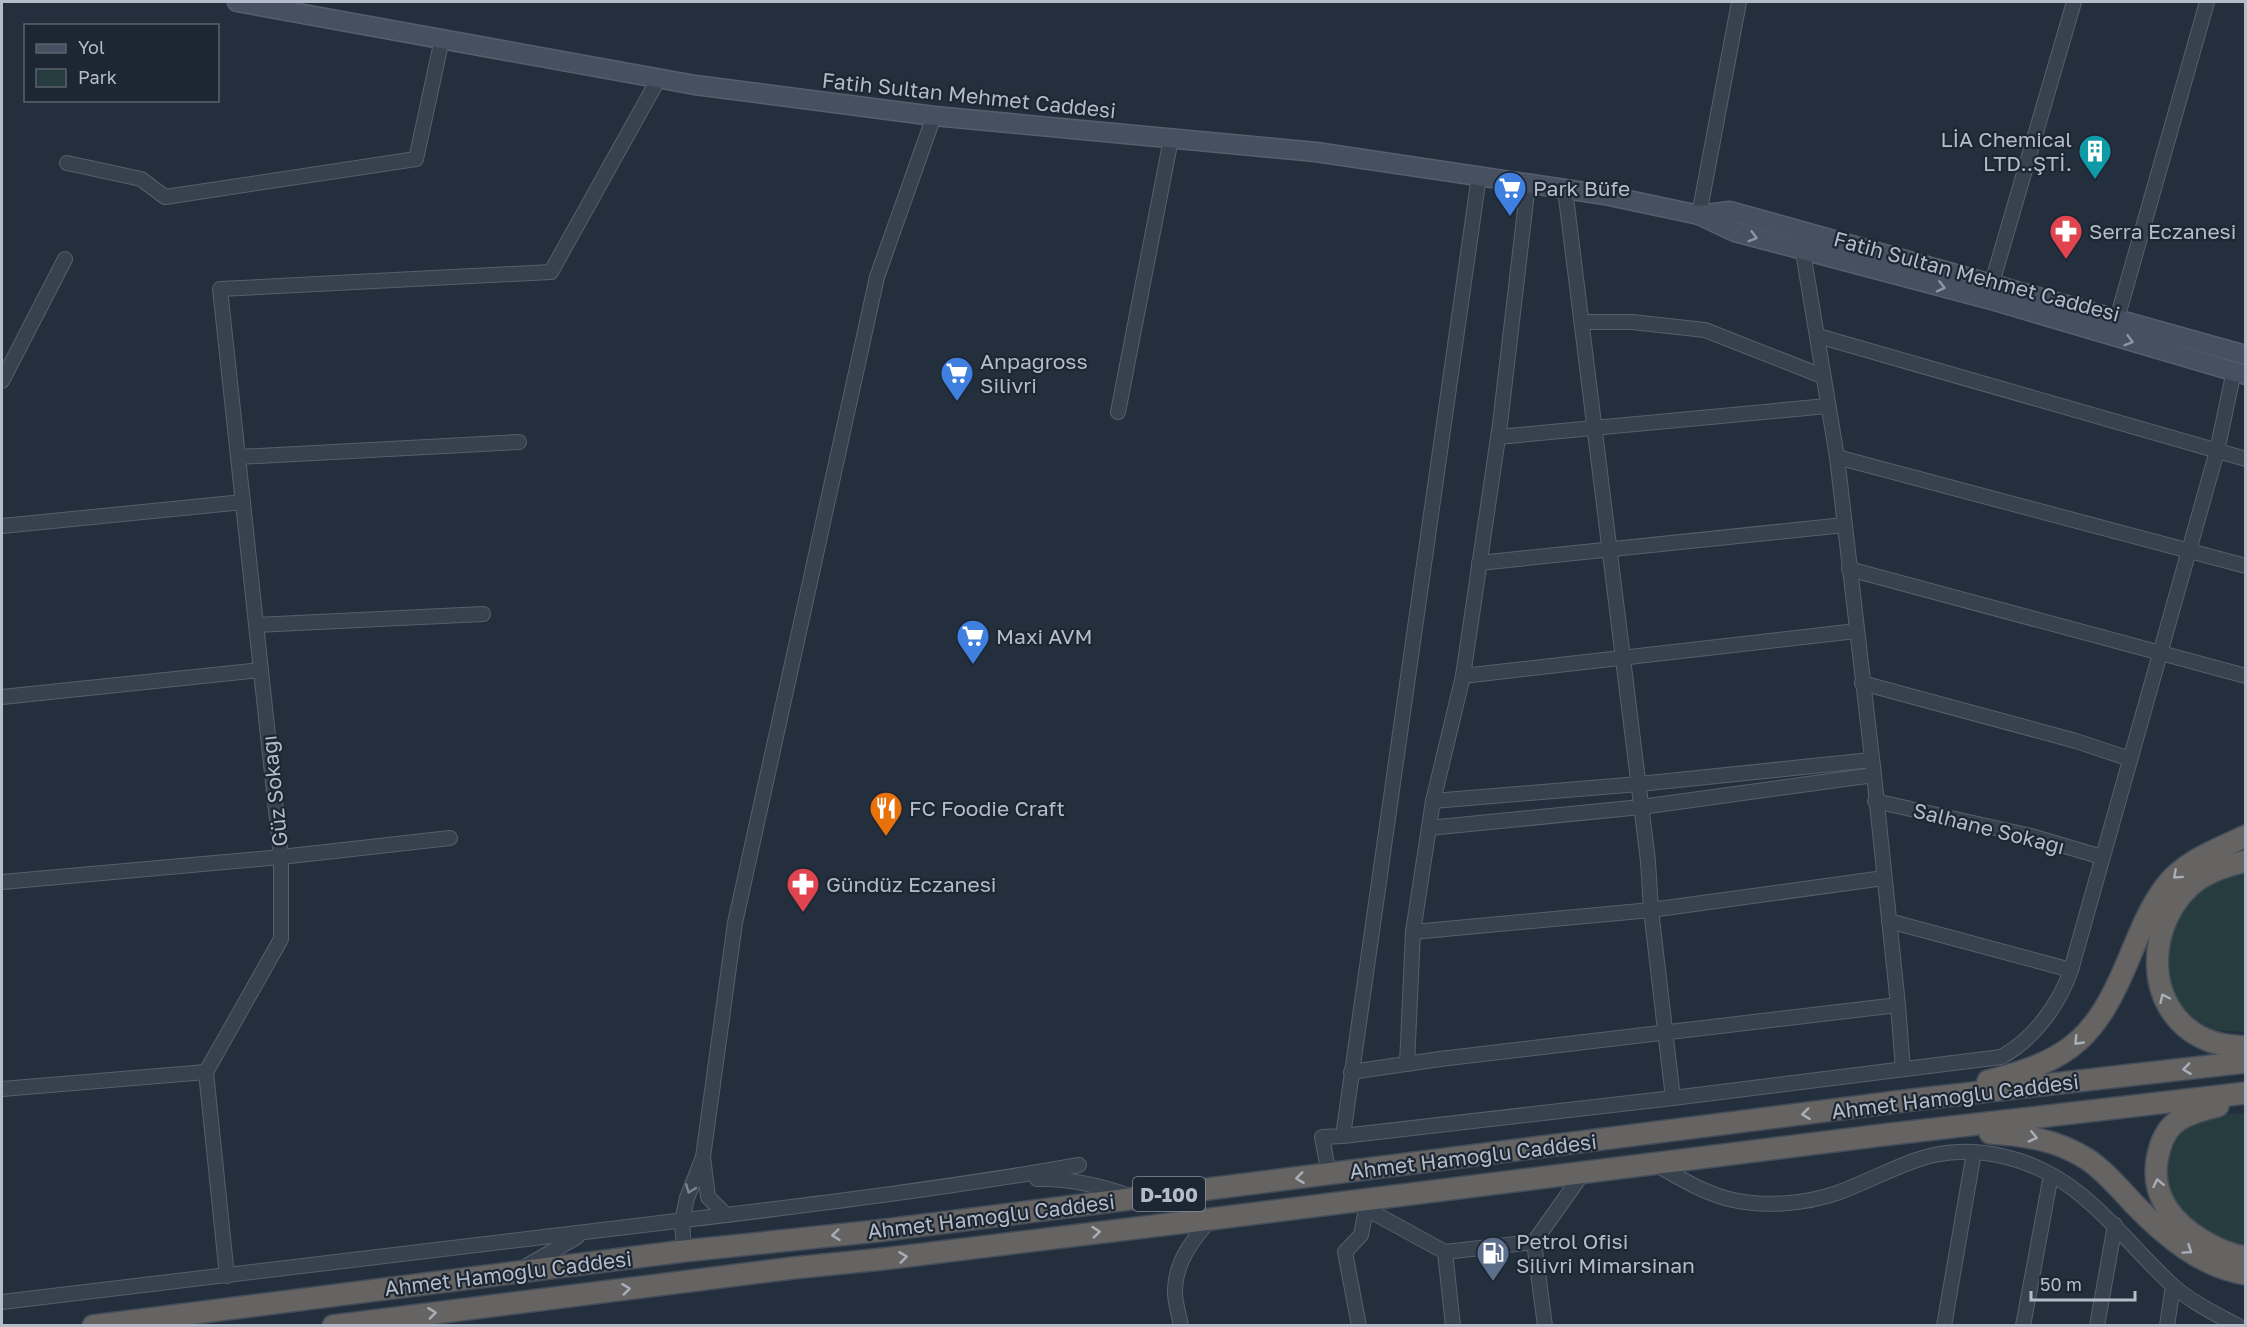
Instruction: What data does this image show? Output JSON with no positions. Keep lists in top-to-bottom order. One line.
{"streets":{"highway":["Ahmet Hamoğlu Caddesi","D-100"],"main road":["Fatih Sultan Mehmet Caddesi"],"street":["Güz Sokağı","Salhane Sokağı"]},"crossings":[["Fatih Sultan Mehmet Caddesi","Güz Sokağı"]],"places":{"building":["LİA Chemical LTD..ŞTİ."],"supermarket":["Park Büfe","Anpagross Silivri","Maxi AVM"],"pharmacy":["Serra Eczanesi","Gündüz Eczanesi"],"restaurant":["FC Foodie Craft"],"fuel station":["Petrol Ofisi Silivri Mimarsinan"]},"legend":["Yol","Park"],"scale_bar":"50 m"}
